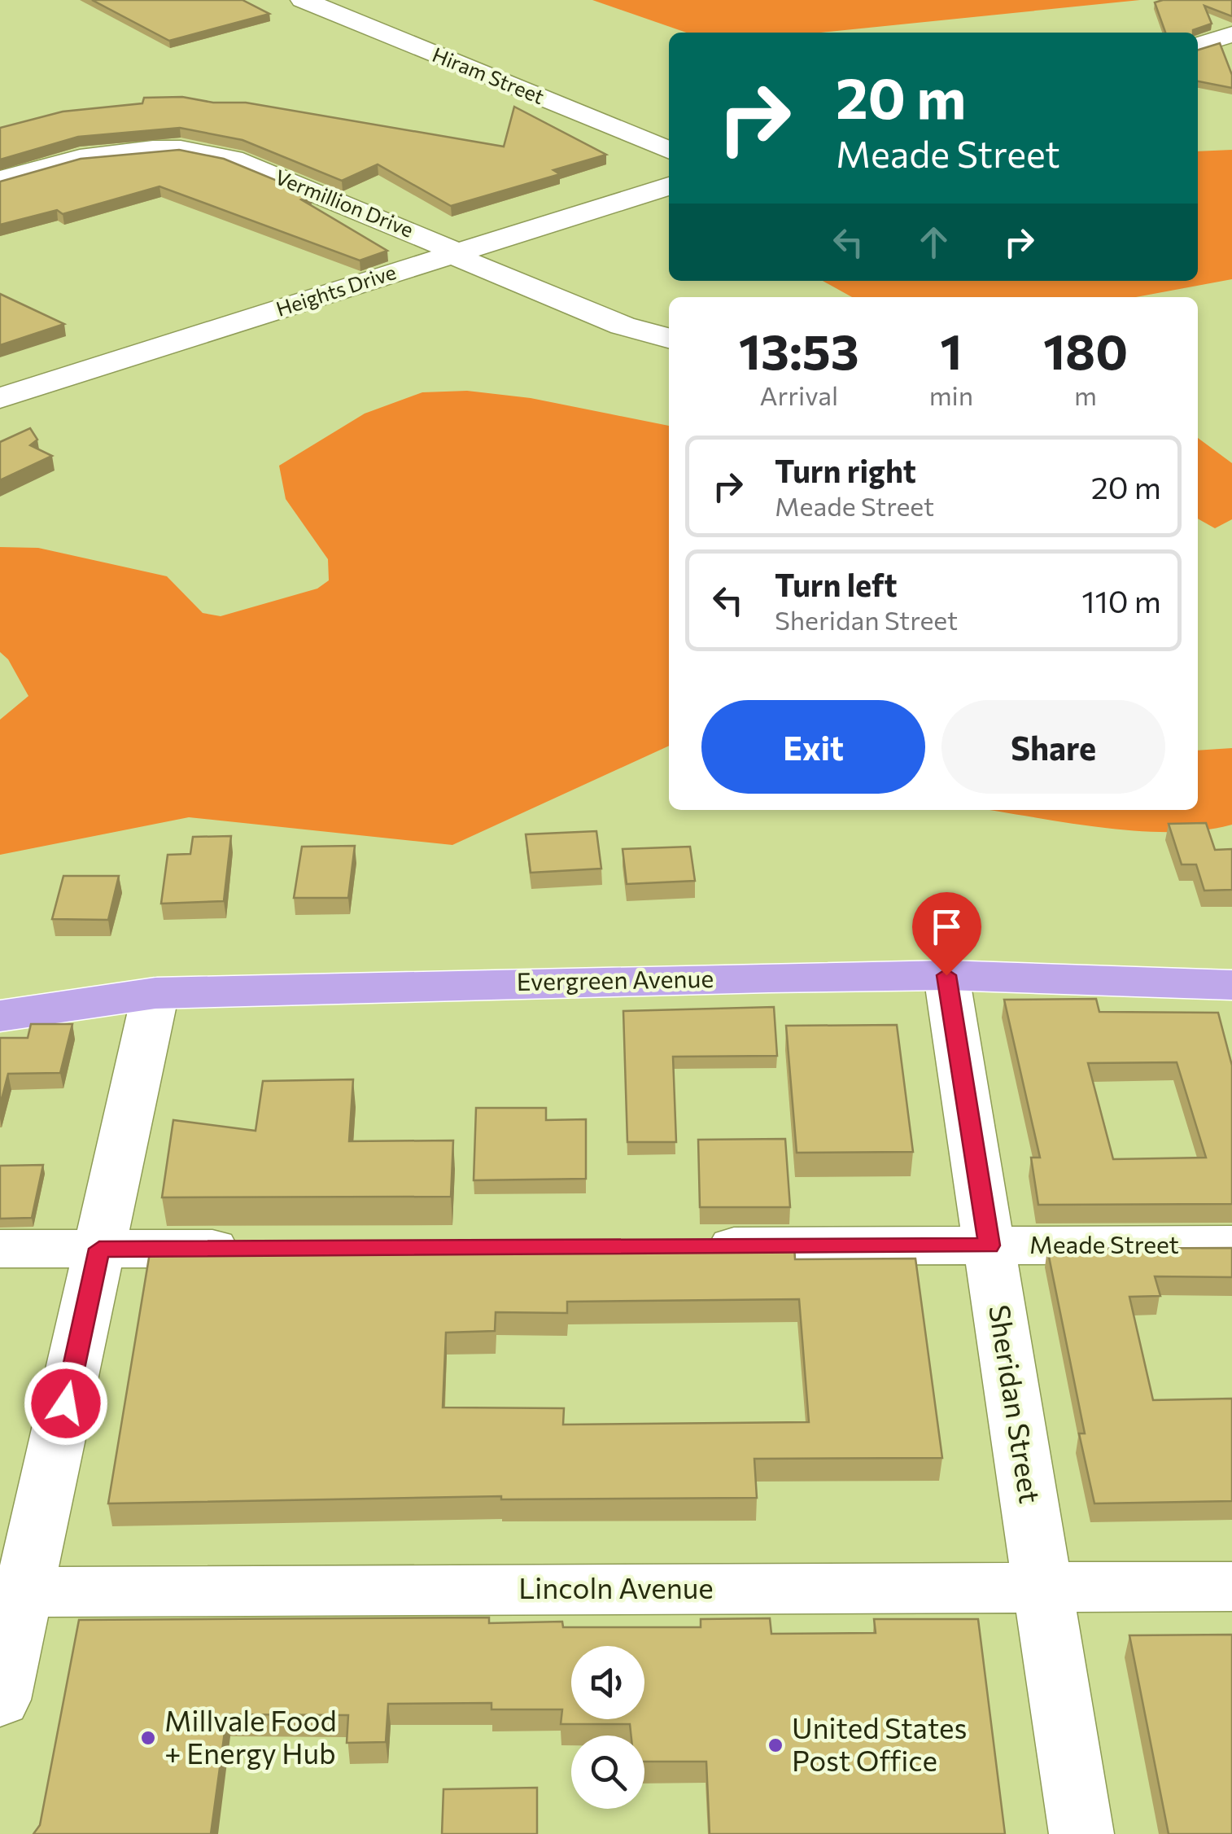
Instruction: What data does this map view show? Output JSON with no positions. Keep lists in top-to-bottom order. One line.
{"streets":{"main road":["Evergreen Avenue"],"street":["Hiram Street","Vermillion Drive","Heights Drive","Meade Street","Sheridan Street","Lincoln Avenue"]},"crossings":[["Vermillion Drive","Heights Drive"],["Evergreen Avenue","Sheridan Street"],["Meade Street","Sheridan Street"],["Sheridan Street","Lincoln Avenue"]],"places":["Millvale Food + Energy Hub","United States Post Office"],"page":{"turn":["20 m","Meade Street"],"eta":["13:53","Arrival","1","min","180","m"],"list":[{"name":"Turn right","note":"Meade Street","value":"20 m"},{"name":"Turn left","note":"Sheridan Street","value":"110 m"}],"buttons":["Exit","Share"]}}
